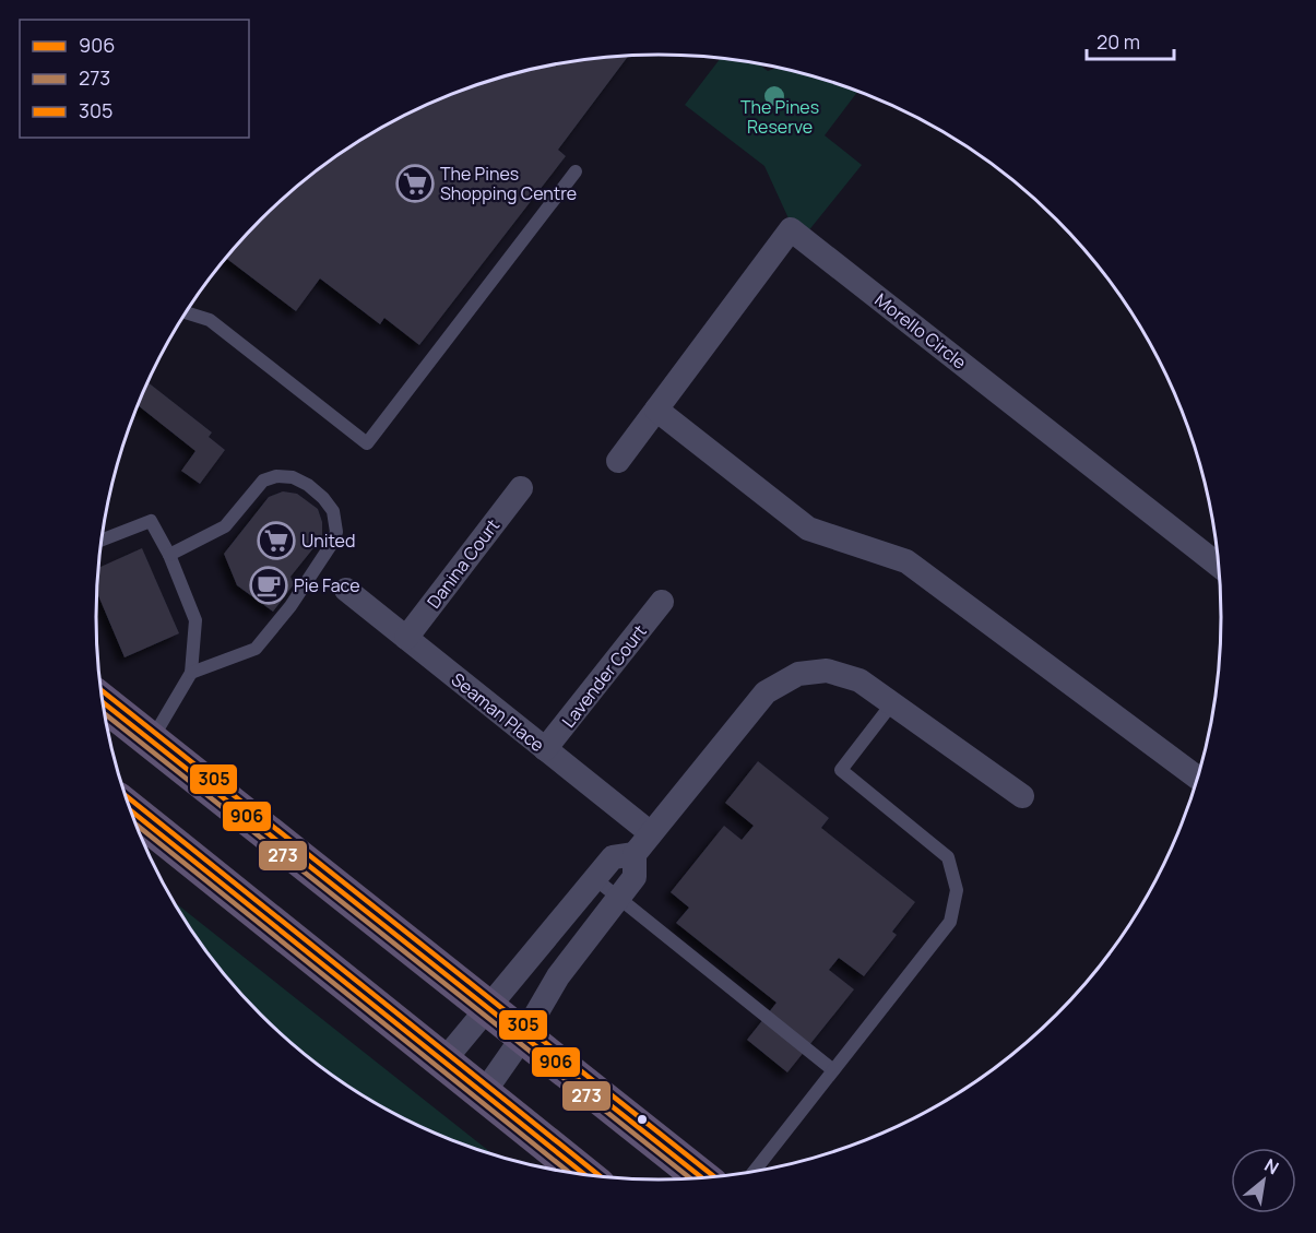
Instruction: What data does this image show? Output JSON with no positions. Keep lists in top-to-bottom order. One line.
{"streets":{"street":["Morello Circle","Danina Court","Lavender Court","Seaman Place"]},"crossings":[["Danina Court","Seaman Place"],["Lavender Court","Seaman Place"]],"parks":["The Pines Reserve"],"places":{"supermarket":["The Pines Shopping Centre","United"],"cafe":["Pie Face"]},"lines":["transit line 305","transit line 906","transit line 273"],"legend":["906","273","305"],"scale_bar":"20 m","north":"top right"}
